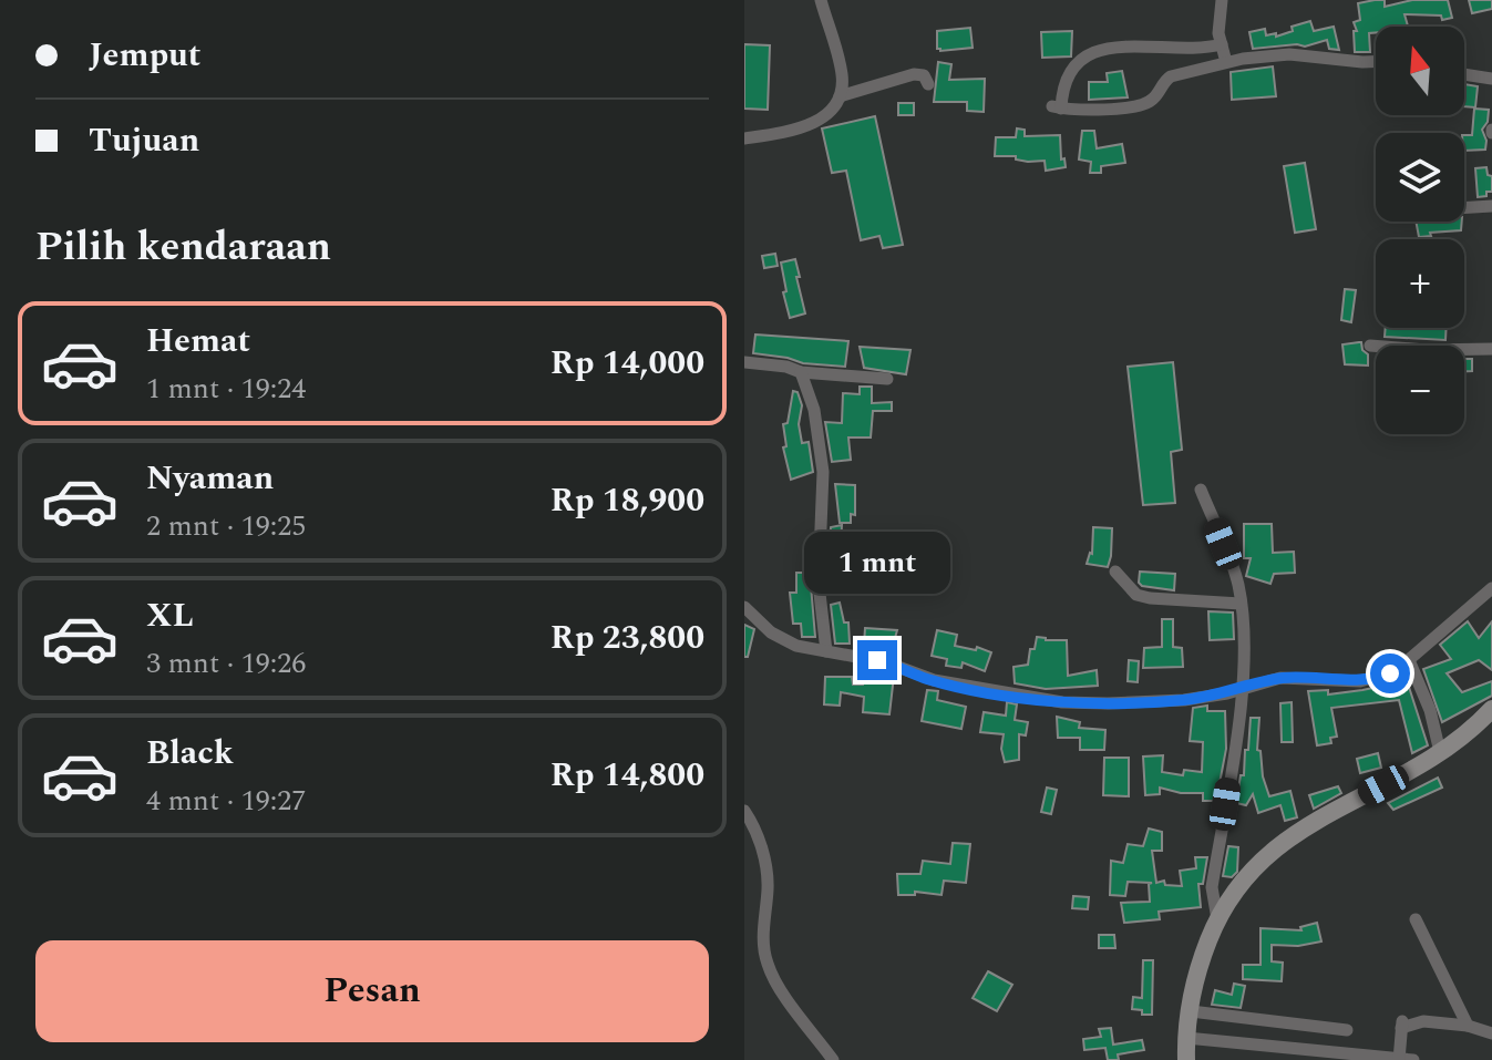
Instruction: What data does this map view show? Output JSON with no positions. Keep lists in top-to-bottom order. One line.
{"north":"top","page":{"banner":["Jemput","Tujuan"],"map_buttons":["+","−"],"heading":"Pilih kendaraan","list":[{"name":"Hemat","note":"1 mnt · 19:24","value":"Rp 14,000"},{"name":"Nyaman","note":"2 mnt · 19:25","value":"Rp 18,900"},{"name":"XL","note":"3 mnt · 19:26","value":"Rp 23,800"},{"name":"Black","note":"4 mnt · 19:27","value":"Rp 14,800"}],"bubble":"1 mnt","buttons":"Pesan"}}
